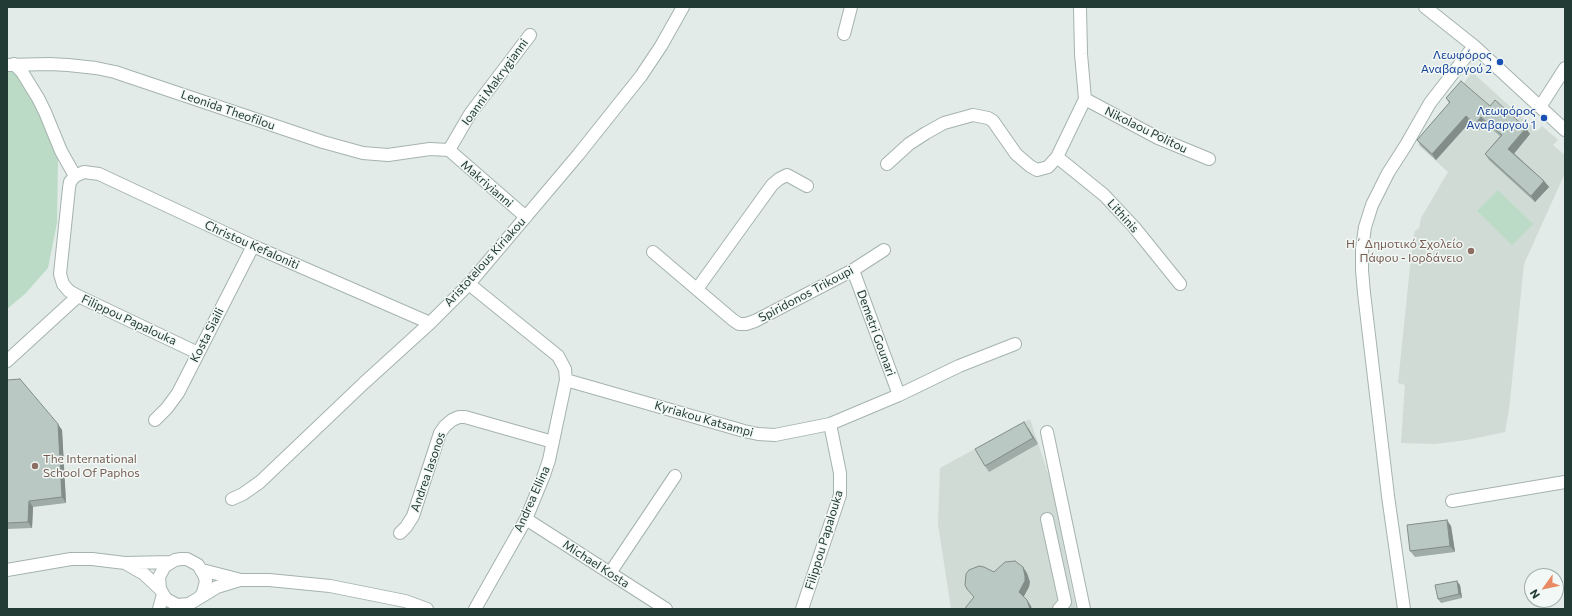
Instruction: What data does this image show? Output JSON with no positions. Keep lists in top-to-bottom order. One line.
{"streets":{"street":["Ioanni Makrygianni","Leonida Theofilou","Nikolaou Politou","Makriyianni","Lithinis","Christou Kefaloniti","Aristotelous Kiriakou","Spiridonos Trikoupi","Filippou Papalouka","Demetri Gounari","Kosta Siaili","Kyriakou Katsampi","Andrea Iasonos","Andrea Ellina","Michael Kosta"]},"crossings":[["Ioanni Makrygianni","Leonida Theofilou"],["Ioanni Makrygianni","Makriyianni"],["Leonida Theofilou","Makriyianni"],["Makriyianni","Aristotelous Kiriakou"],["Christou Kefaloniti","Aristotelous Kiriakou"],["Christou Kefaloniti","Filippou Papalouka"],["Christou Kefaloniti","Kosta Siaili"],["Spiridonos Trikoupi","Demetri Gounari"],["Filippou Papalouka","Kosta Siaili"],["Filippou Papalouka","Kyriakou Katsampi"],["Demetri Gounari","Kyriakou Katsampi"],["Kyriakou Katsampi","Andrea Ellina"],["Andrea Iasonos","Andrea Ellina"],["Andrea Ellina","Michael Kosta"]],"places":["Λεωφόρος Αναβαργού 2","Λεωφόρος Αναβαργού 1","Η΄ Δημοτικό Σχολείο Πάφου - Ιορδάνειο","The International School Of Paphos"],"north":"bottom left"}
